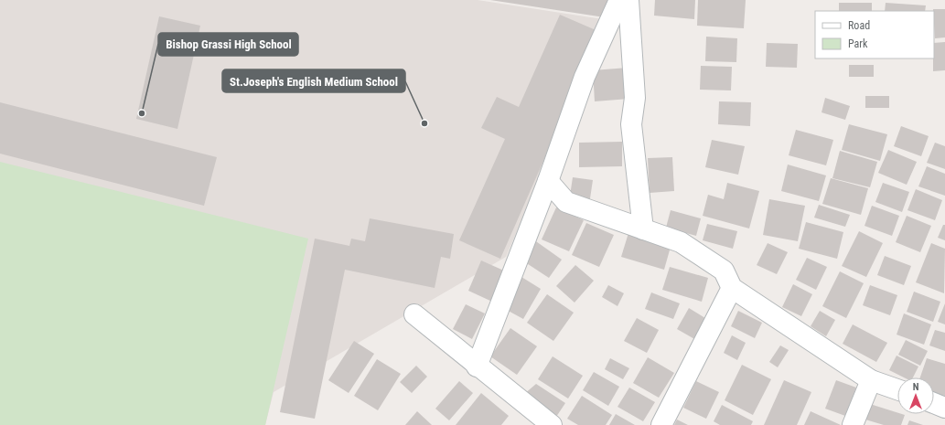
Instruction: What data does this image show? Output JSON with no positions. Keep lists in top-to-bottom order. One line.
{"places":["Bishop Grassi High School","St.Joseph's English Medium School"],"legend":["Road","Park"],"north":"top"}
